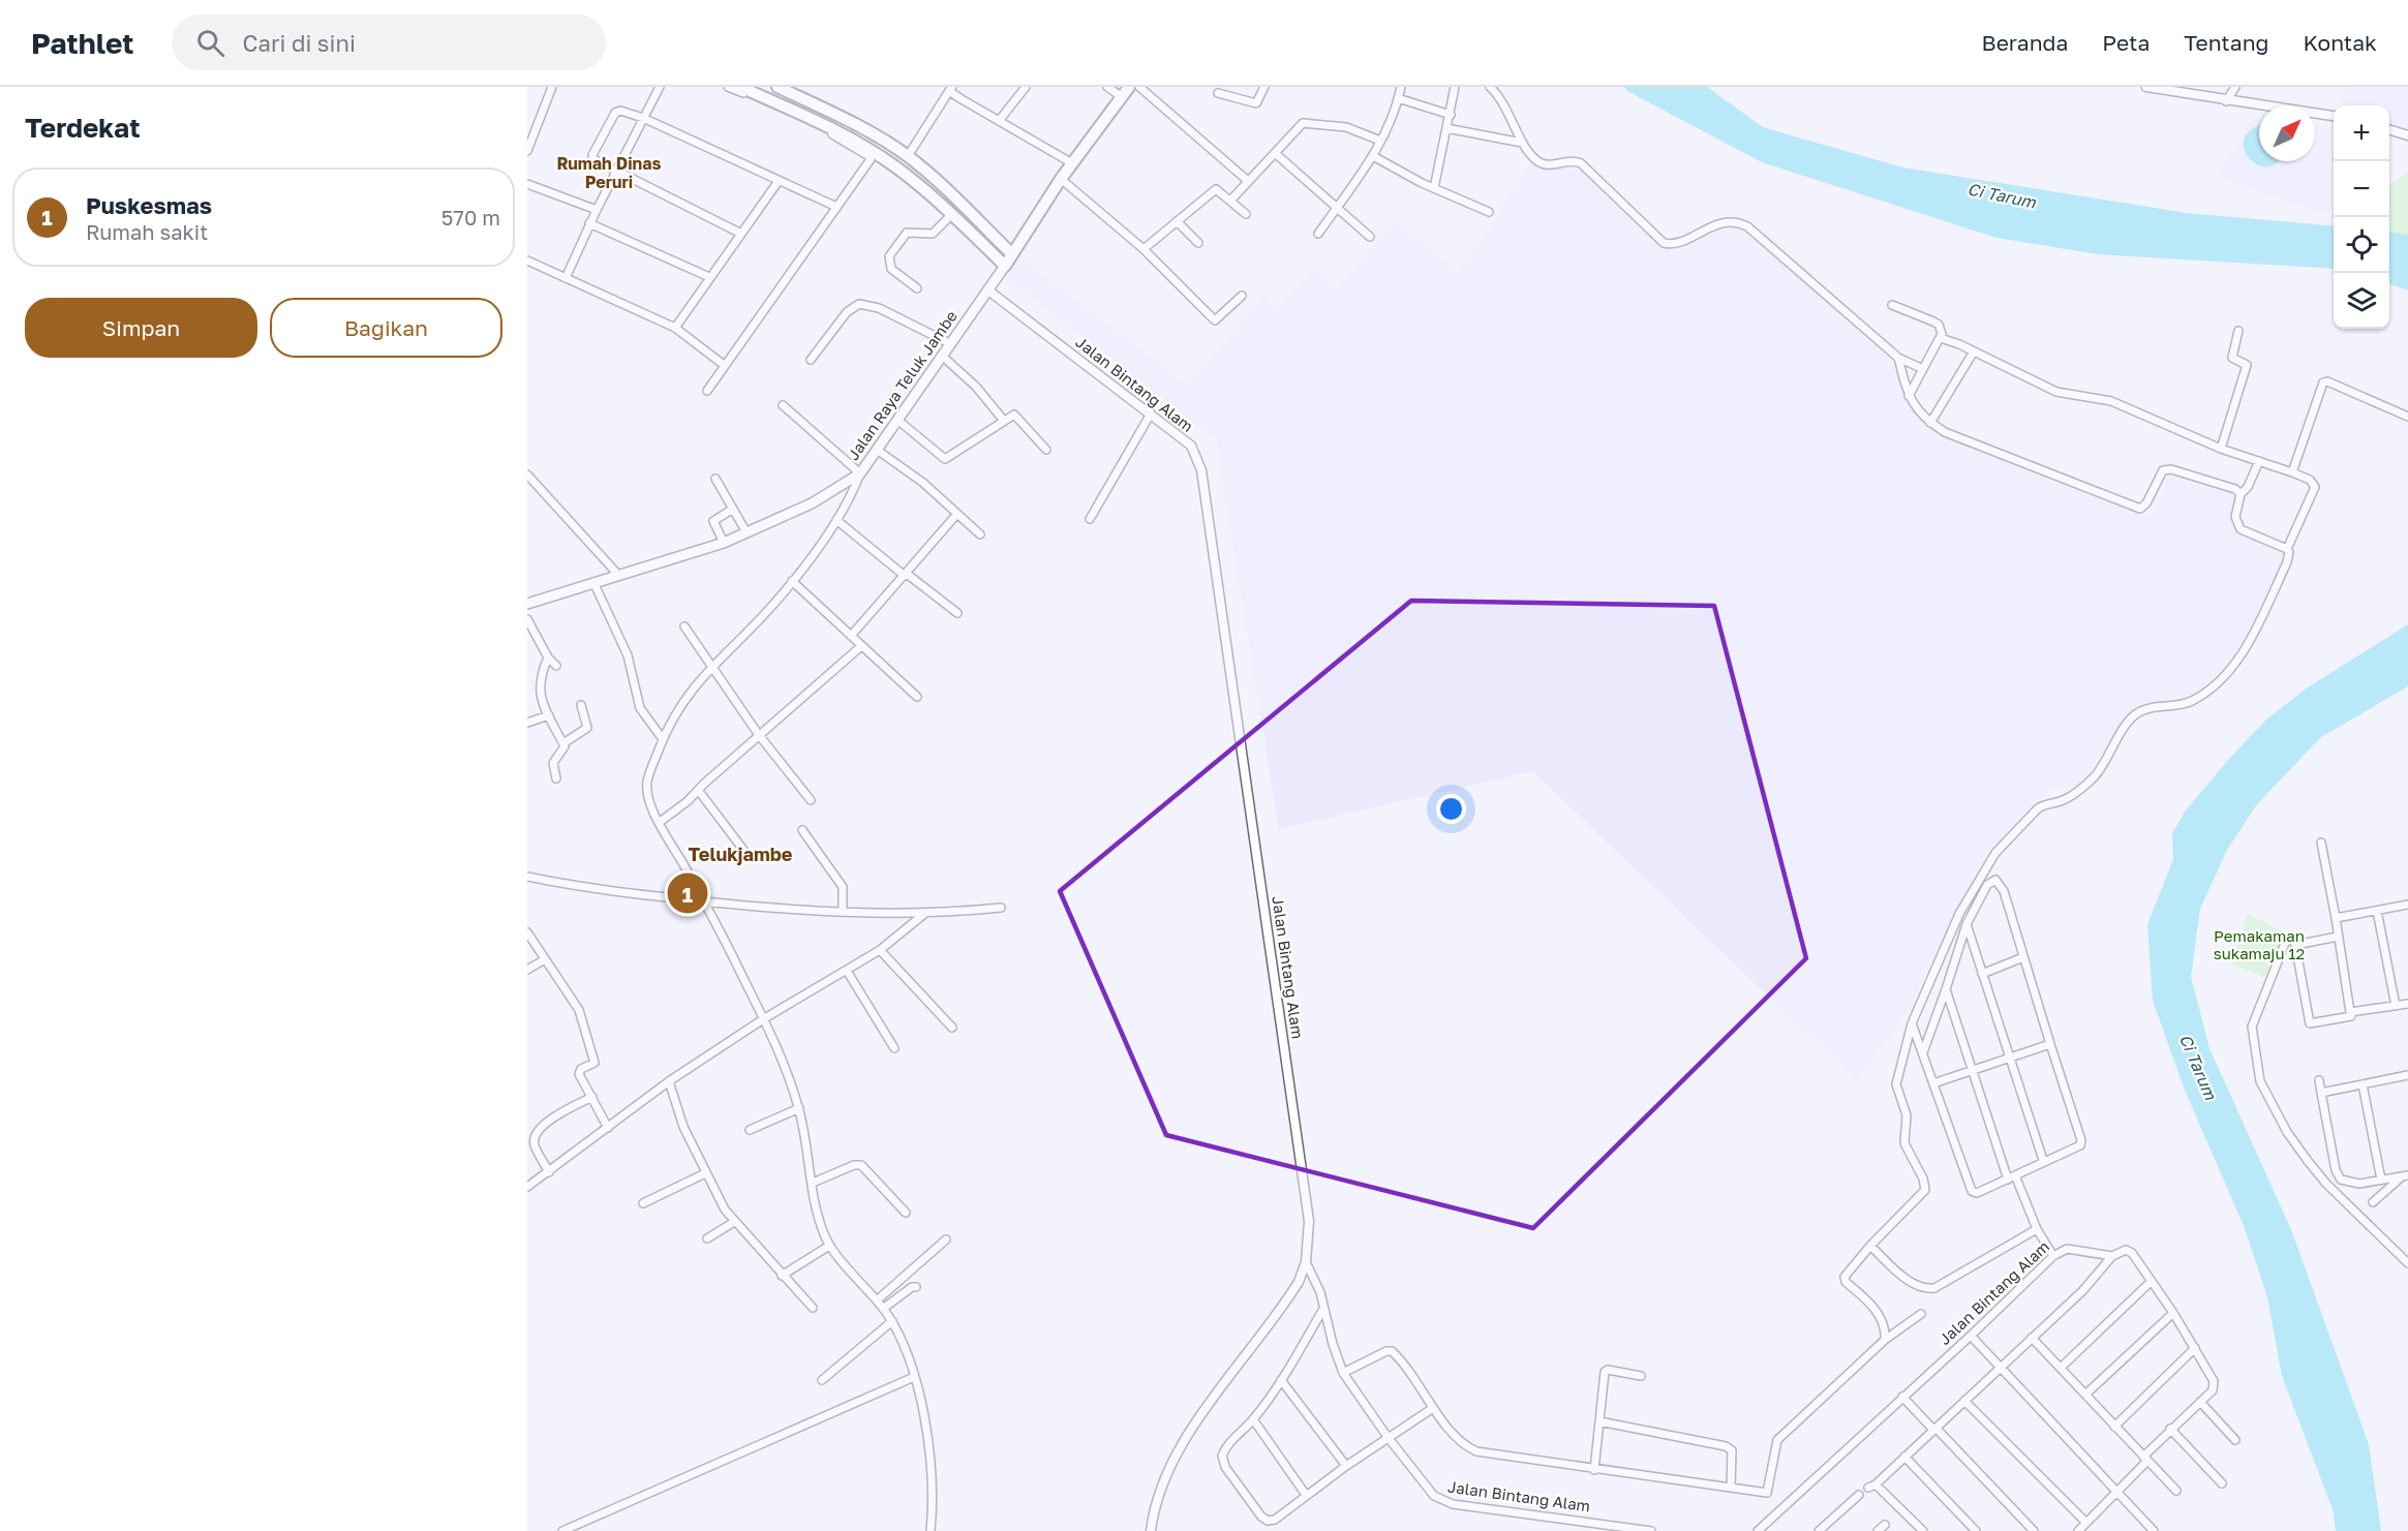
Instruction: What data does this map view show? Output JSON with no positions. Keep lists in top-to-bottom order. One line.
{"streets":{"main road":["Jalan Raya Teluk Jambe"],"street":["Jalan Bintang Alam"]},"crossings":[["Jalan Bintang Alam","Jalan Raya Teluk Jambe"]],"districts":["Rumah Dinas Peruri","Telukjambe"],"water":["Ci Tarum"],"parks":["Pemakaman sukamaju 12"],"north":"top right","page":{"header":"Pathlet","search":"Cari di sini","nav":["Beranda","Peta","Tentang","Kontak"],"heading":"Terdekat","map_buttons":["+","−"],"list":[{"mark":"1","name":"Puskesmas","note":"Rumah sakit","value":"570 m"}],"buttons":["Simpan","Bagikan"],"pins":"1"}}
